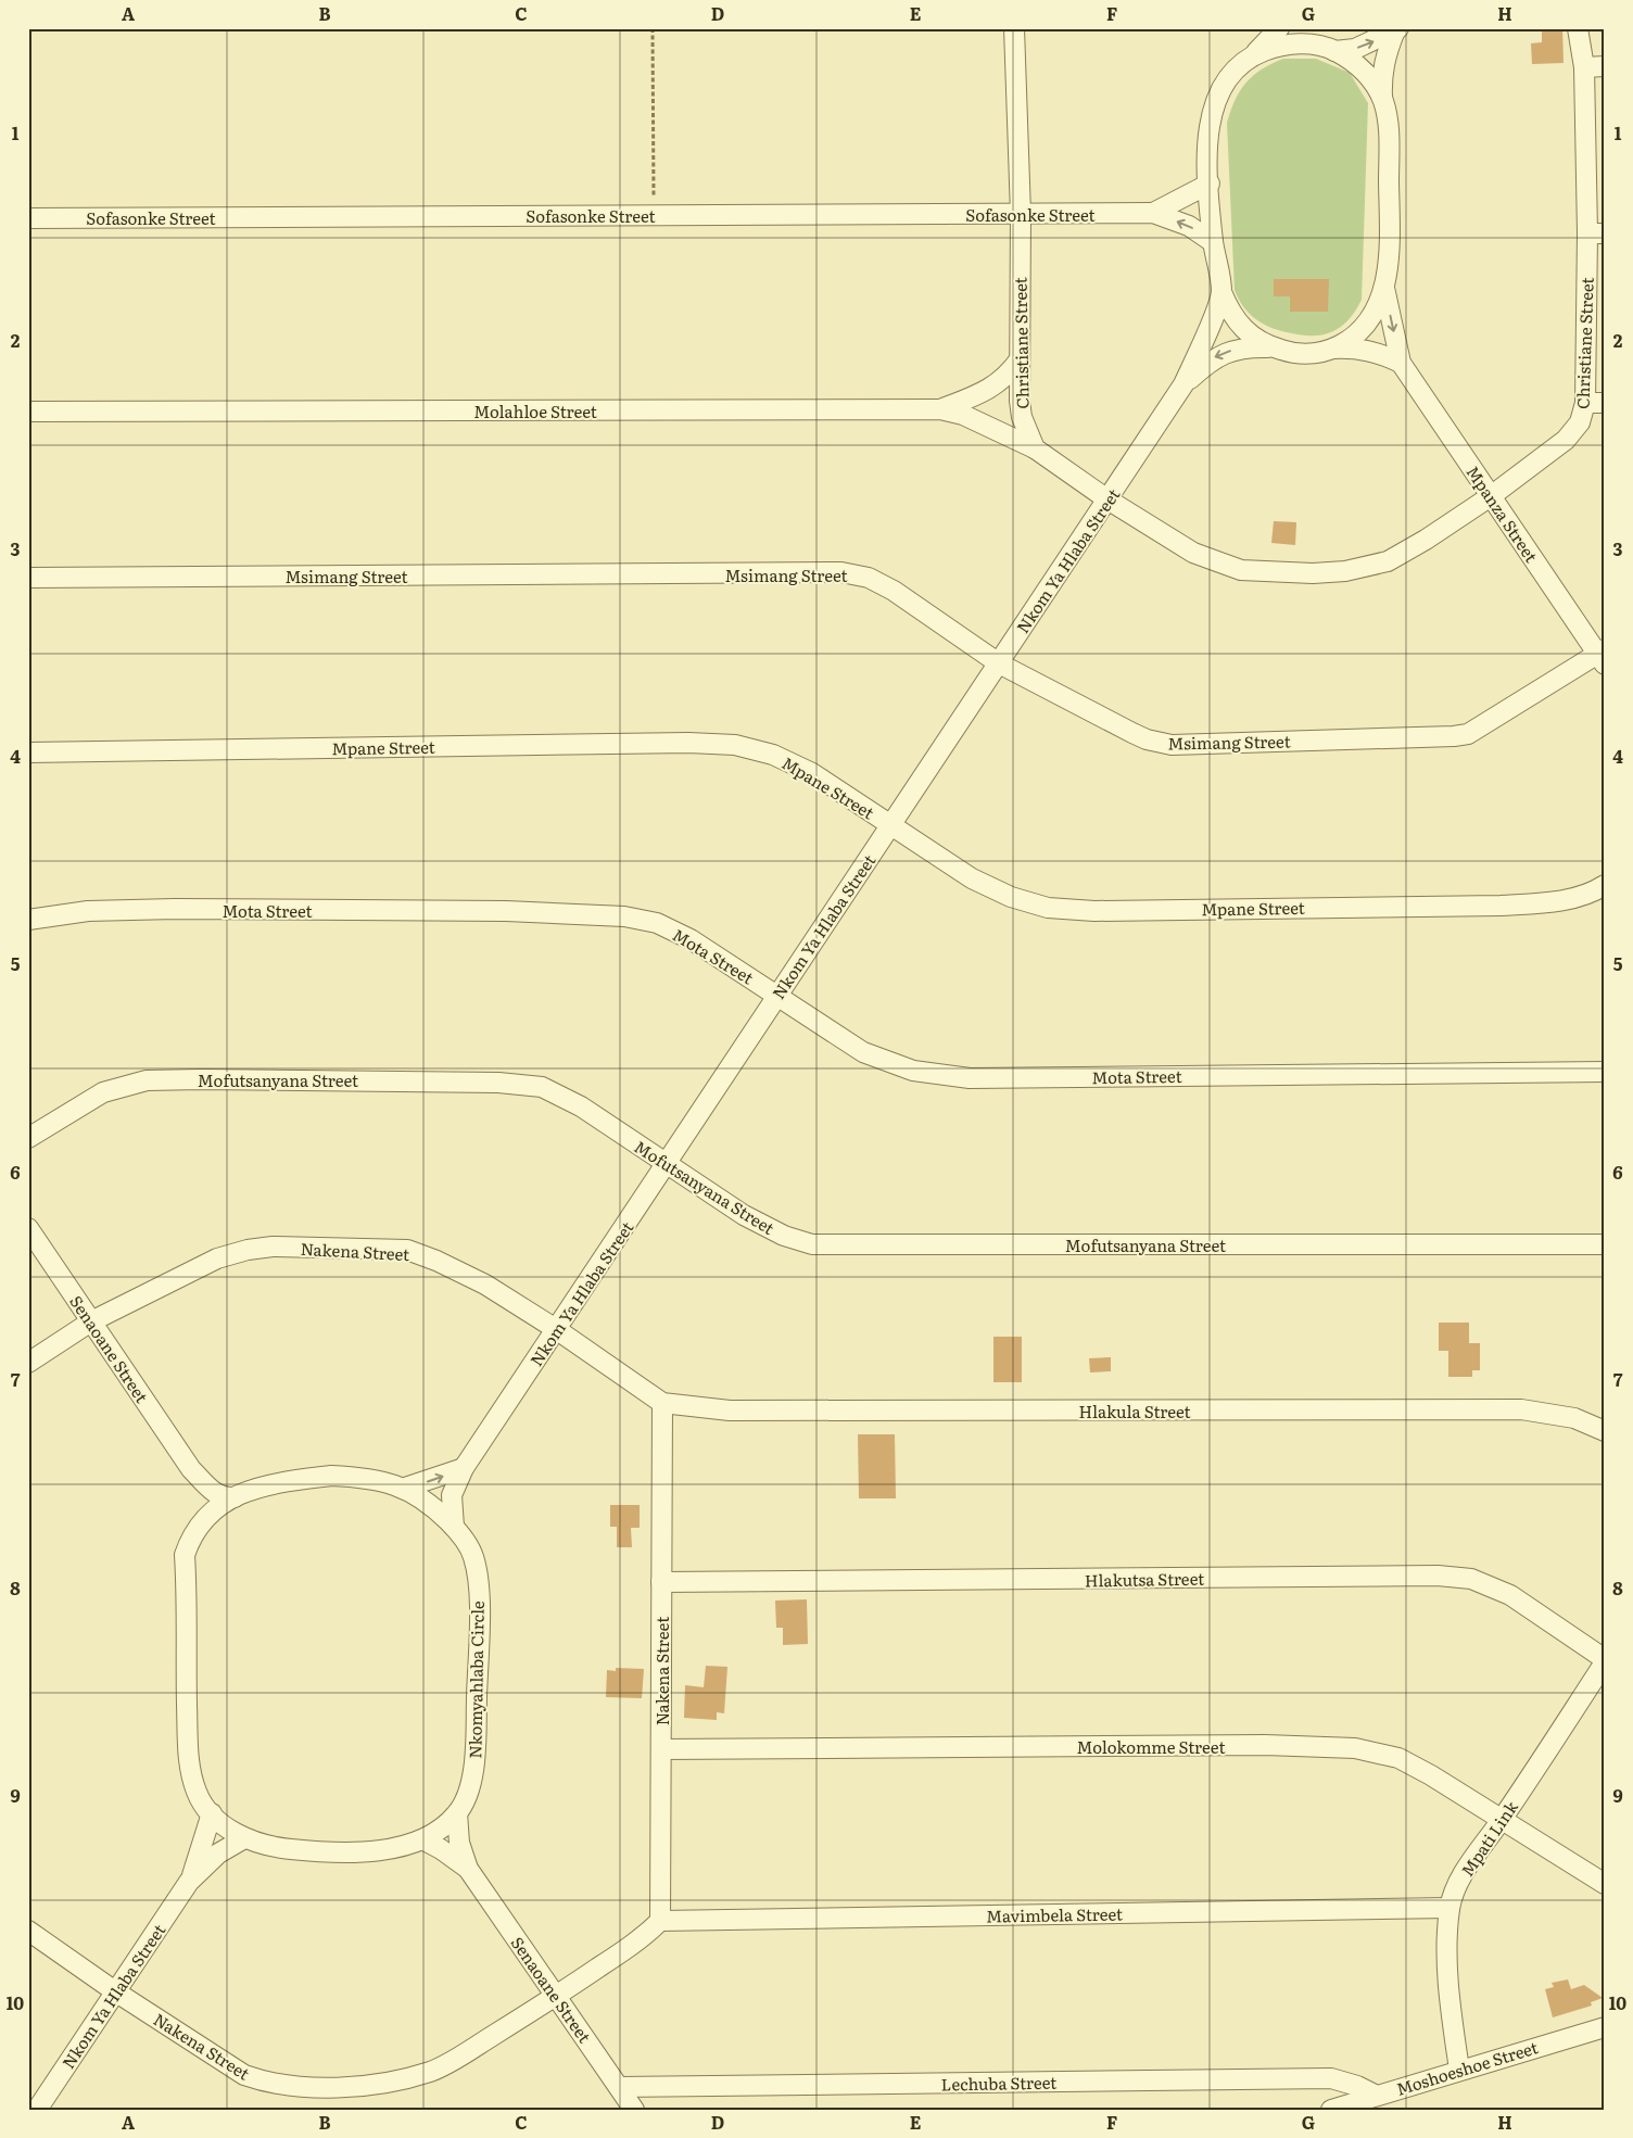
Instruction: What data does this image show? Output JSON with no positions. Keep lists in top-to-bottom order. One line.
{"streets":{"street":["Sofasonke Street","Christiane Street","Molahloe Street","Mpanza Street","Nkom Ya Hlaba Street","Msimang Street","Mpane Street","Mota Street","Mofutsanyana Street","Nakena Street","Senaoane Street","Hlakula Street","Hlakutsa Street","Nkomyahlaba Circle","Molokomme Street","Mpati Link","Mavimbela Street","Moshoeshoe Street","Lechuba Street"]},"crossings":[["Sofasonke Street","Christiane Street"],["Christiane Street","Molahloe Street"],["Christiane Street","Mpanza Street"],["Christiane Street","Nkom Ya Hlaba Street"],["Mpanza Street","Msimang Street"],["Nkom Ya Hlaba Street","Msimang Street"],["Nkom Ya Hlaba Street","Mpane Street"],["Nkom Ya Hlaba Street","Mota Street"],["Nkom Ya Hlaba Street","Mofutsanyana Street"],["Nkom Ya Hlaba Street","Nakena Street"],["Nkom Ya Hlaba Street","Nkomyahlaba Circle"],["Nakena Street","Senaoane Street"],["Nakena Street","Hlakula Street"],["Nakena Street","Hlakutsa Street"],["Nakena Street","Molokomme Street"],["Nakena Street","Mavimbela Street"],["Senaoane Street","Nkomyahlaba Circle"],["Senaoane Street","Lechuba Street"],["Hlakutsa Street","Mpati Link"],["Molokomme Street","Mpati Link"],["Mpati Link","Mavimbela Street"],["Mpati Link","Moshoeshoe Street"],["Moshoeshoe Street","Lechuba Street"]],"grid":{"columns":["A","B","C","D","E","F","G","H"],"rows":["1","2","3","4","5","6","7","8","9","10"]}}
